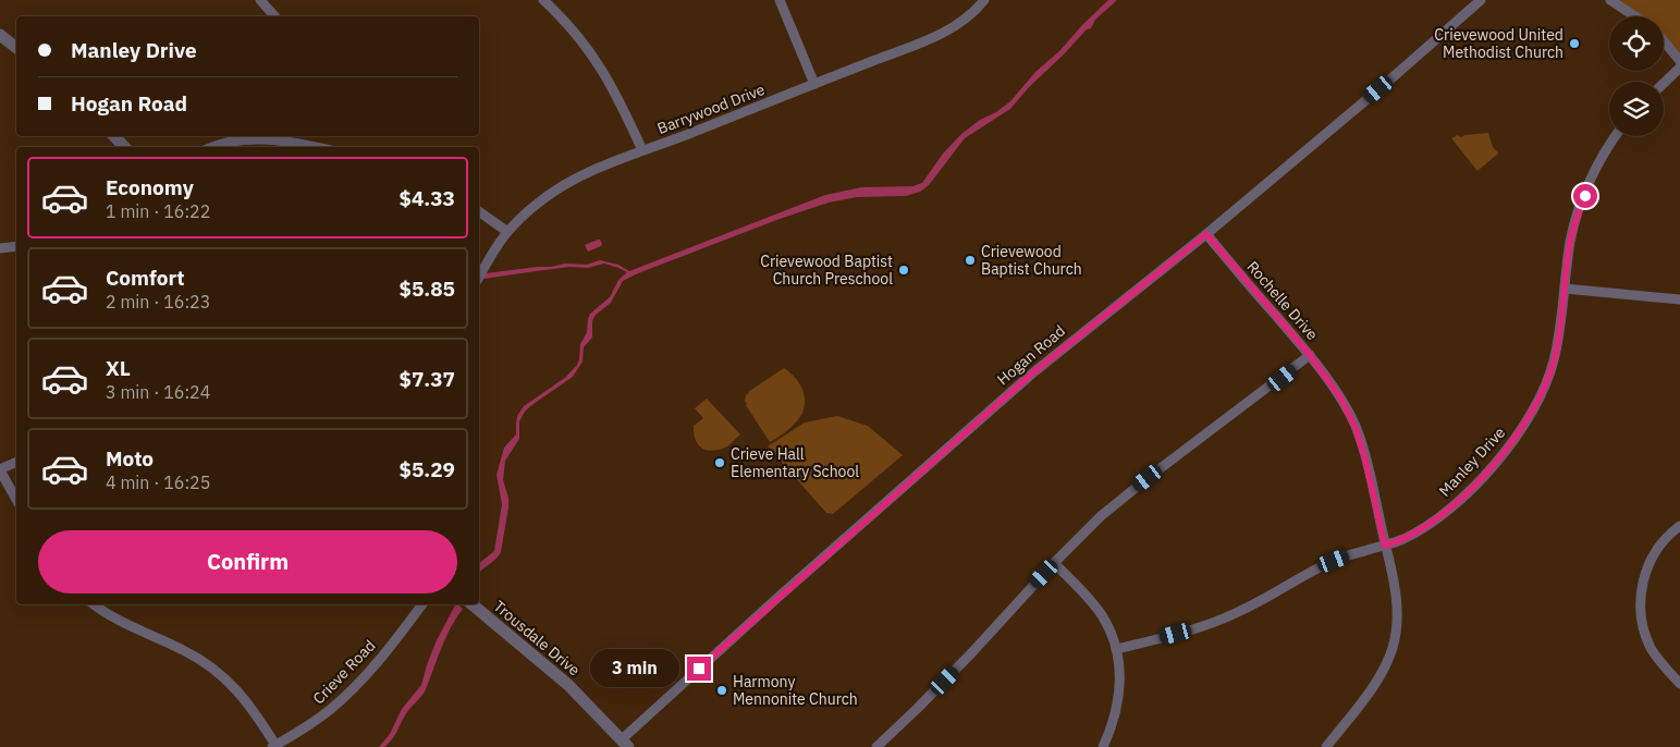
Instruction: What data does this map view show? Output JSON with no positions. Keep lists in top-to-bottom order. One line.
{"streets":{"street":["Barrywood Drive","Rochelle Drive","Hogan Road","Manley Drive","Trousdale Drive","Crieve Road"]},"crossings":[["Rochelle Drive","Hogan Road"],["Rochelle Drive","Manley Drive"],["Hogan Road","Trousdale Drive"]],"places":["Crievewood United Methodist Church","Crievewood Baptist Church","Crievewood Baptist Church Preschool","Crieve Hall Elementary School","Harmony Mennonite Church"],"page":{"banner":["Manley Drive","Hogan Road"],"list":[{"name":"Economy","note":"1 min · 16:22","value":"$4.33"},{"name":"Comfort","note":"2 min · 16:23","value":"$5.85"},{"name":"XL","note":"3 min · 16:24","value":"$7.37"},{"name":"Moto","note":"4 min · 16:25","value":"$5.29"}],"buttons":"Confirm","bubble":"3 min"}}
